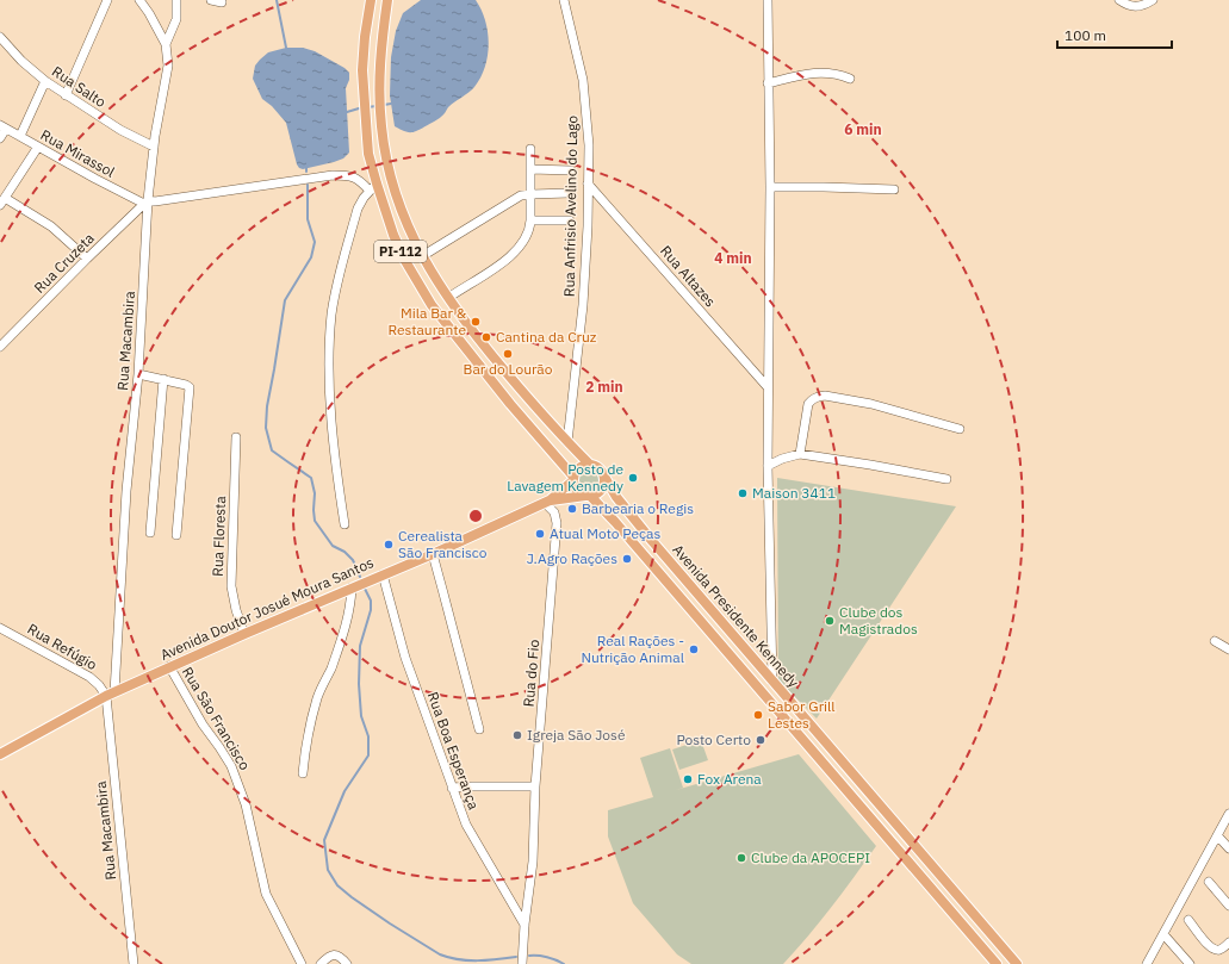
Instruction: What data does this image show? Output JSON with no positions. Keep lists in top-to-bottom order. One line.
{"streets":{"main road":["PI-112","Avenida Doutor Josué Moura Santos","Avenida Presidente Kennedy"],"street":["Rua Salto","Rua Mirassol","Rua Anfrisio Avelino do Lago","Rua Cruzeta","Rua Altazes","Rua Macambira","Rua Floresta","Rua Refúgio","Rua do Fio","Rua São Francisco","Rua Boa Esperança"]},"crossings":[["Rua Salto","Rua Macambira"],["Rua Mirassol","Rua Cruzeta"],["Rua Mirassol","Rua Macambira"],["Rua Anfrisio Avelino do Lago","Rua Altazes"],["Rua Anfrisio Avelino do Lago","Avenida Presidente Kennedy"],["Rua Cruzeta","Rua Macambira"],["Rua Macambira","Avenida Doutor Josué Moura Santos"],["Rua Macambira","Rua Refúgio"],["Rua Floresta","Avenida Doutor Josué Moura Santos"],["Avenida Doutor Josué Moura Santos","Rua Refúgio"],["Avenida Doutor Josué Moura Santos","Rua do Fio"],["Avenida Doutor Josué Moura Santos","Rua São Francisco"],["Avenida Doutor Josué Moura Santos","Rua Boa Esperança"],["Rua do Fio","Rua Boa Esperança"]],"places":["Mila Bar & Restaurante","Cantina da Cruz","Bar do Lourão","Posto de Lavagem Kennedy","Maison 3411","Barbearia o Regis","Atual Moto Peças","Cerealista São Francisco","J.Agro Rações","Clube dos Magistrados","Real Rações - Nutrição Animal","Sabor Grill Lestes","Igreja São José","Posto Certo","Fox Arena","Clube da APOCEPI"],"scale_bar":"100 m","rings":["6 min","4 min","2 min"]}
